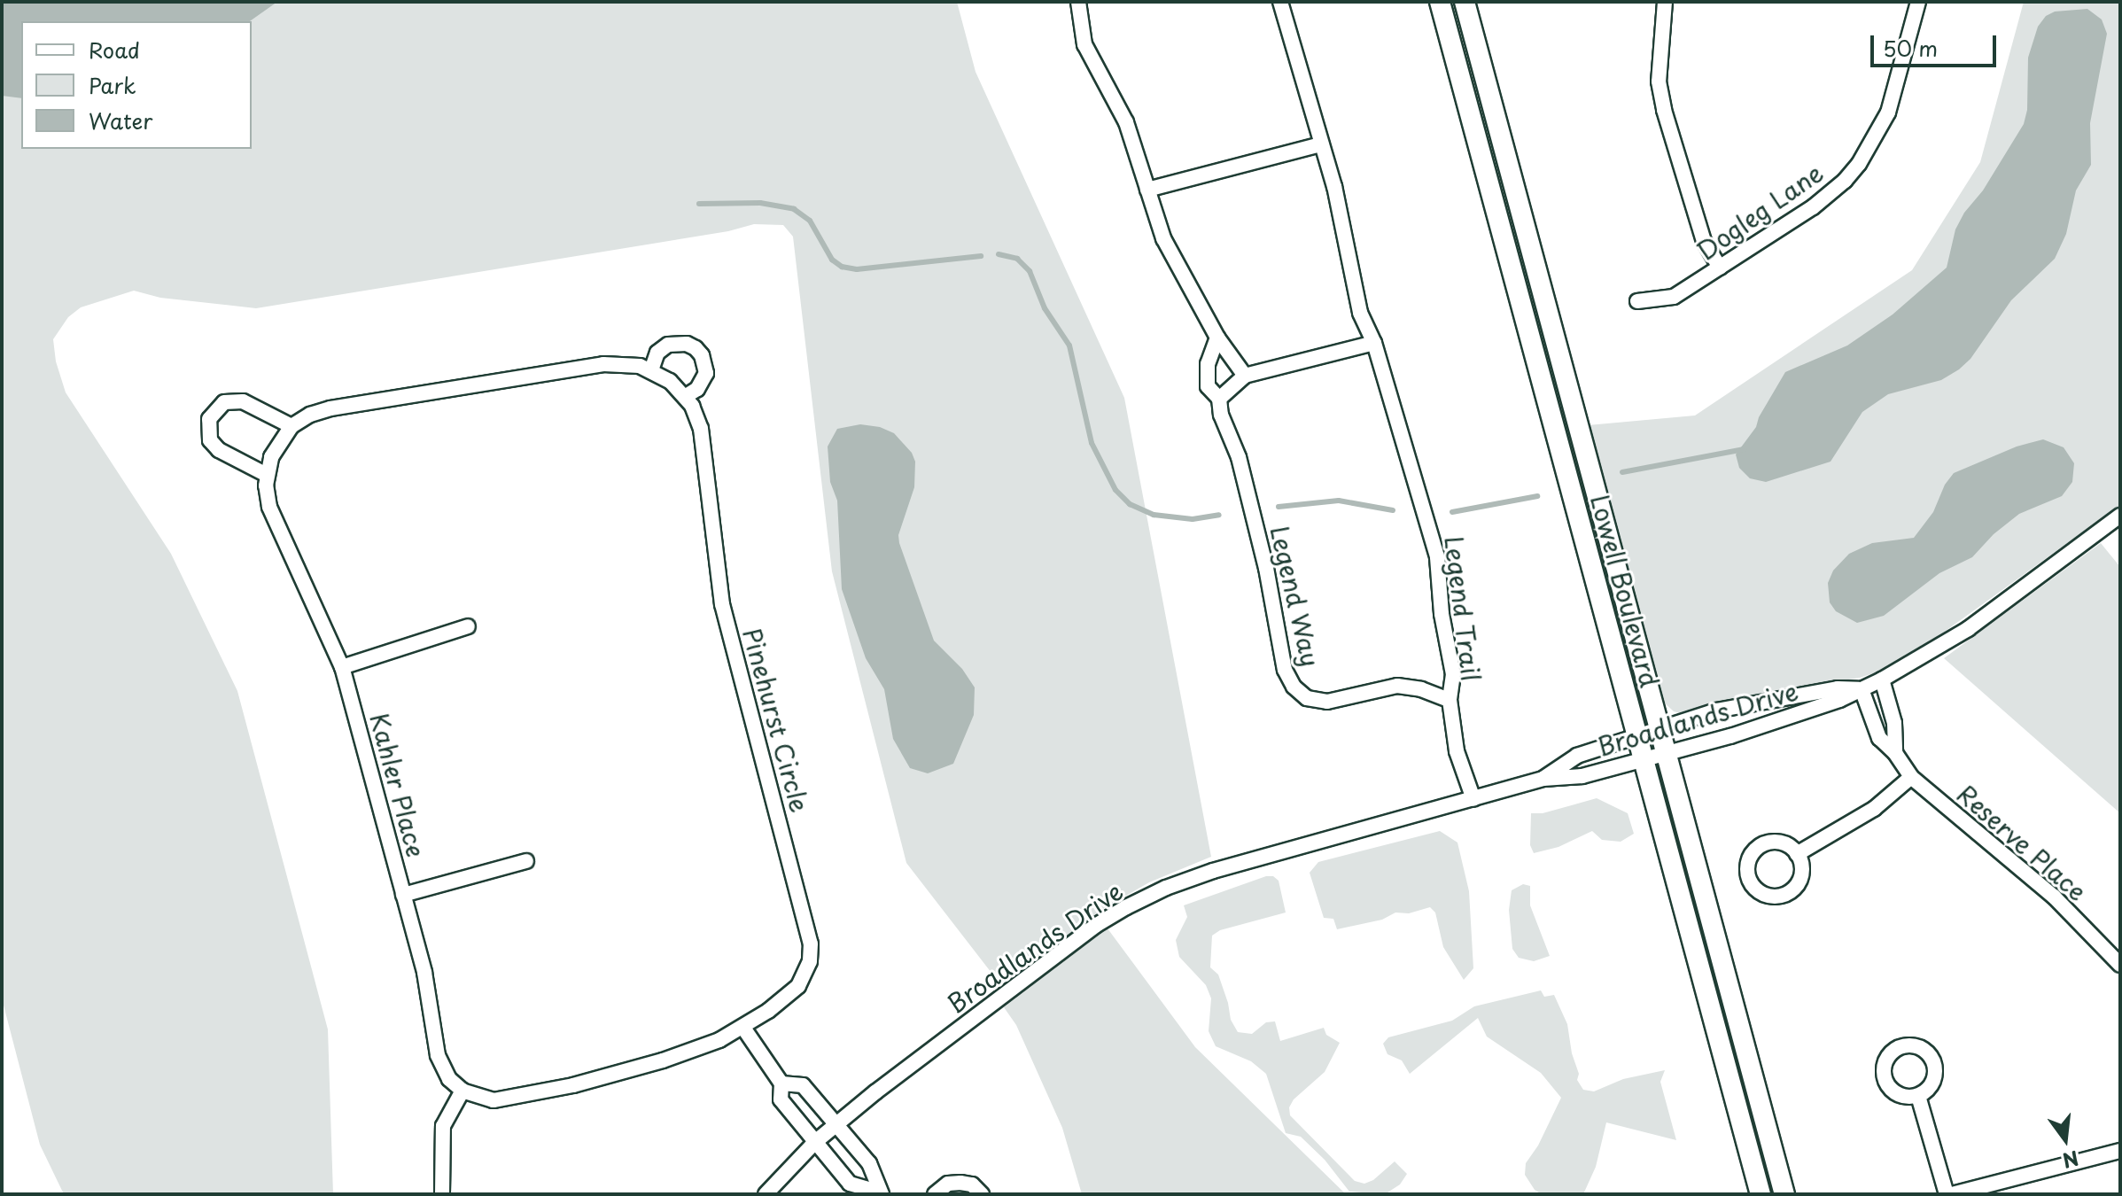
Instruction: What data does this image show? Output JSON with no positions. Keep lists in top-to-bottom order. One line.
{"streets":{"main road":["Lowell Boulevard"],"street":["Dogleg Lane","Legend Way","Legend Trail","Broadlands Drive","Pinehurst Circle","Kahler Place","Reserve Place"]},"crossings":[["Lowell Boulevard","Broadlands Drive"],["Legend Way","Legend Trail"],["Legend Trail","Broadlands Drive"],["Broadlands Drive","Reserve Place"],["Pinehurst Circle","Kahler Place"]],"legend":["Road","Park","Water"],"scale_bar":"50 m","north":"bottom"}
